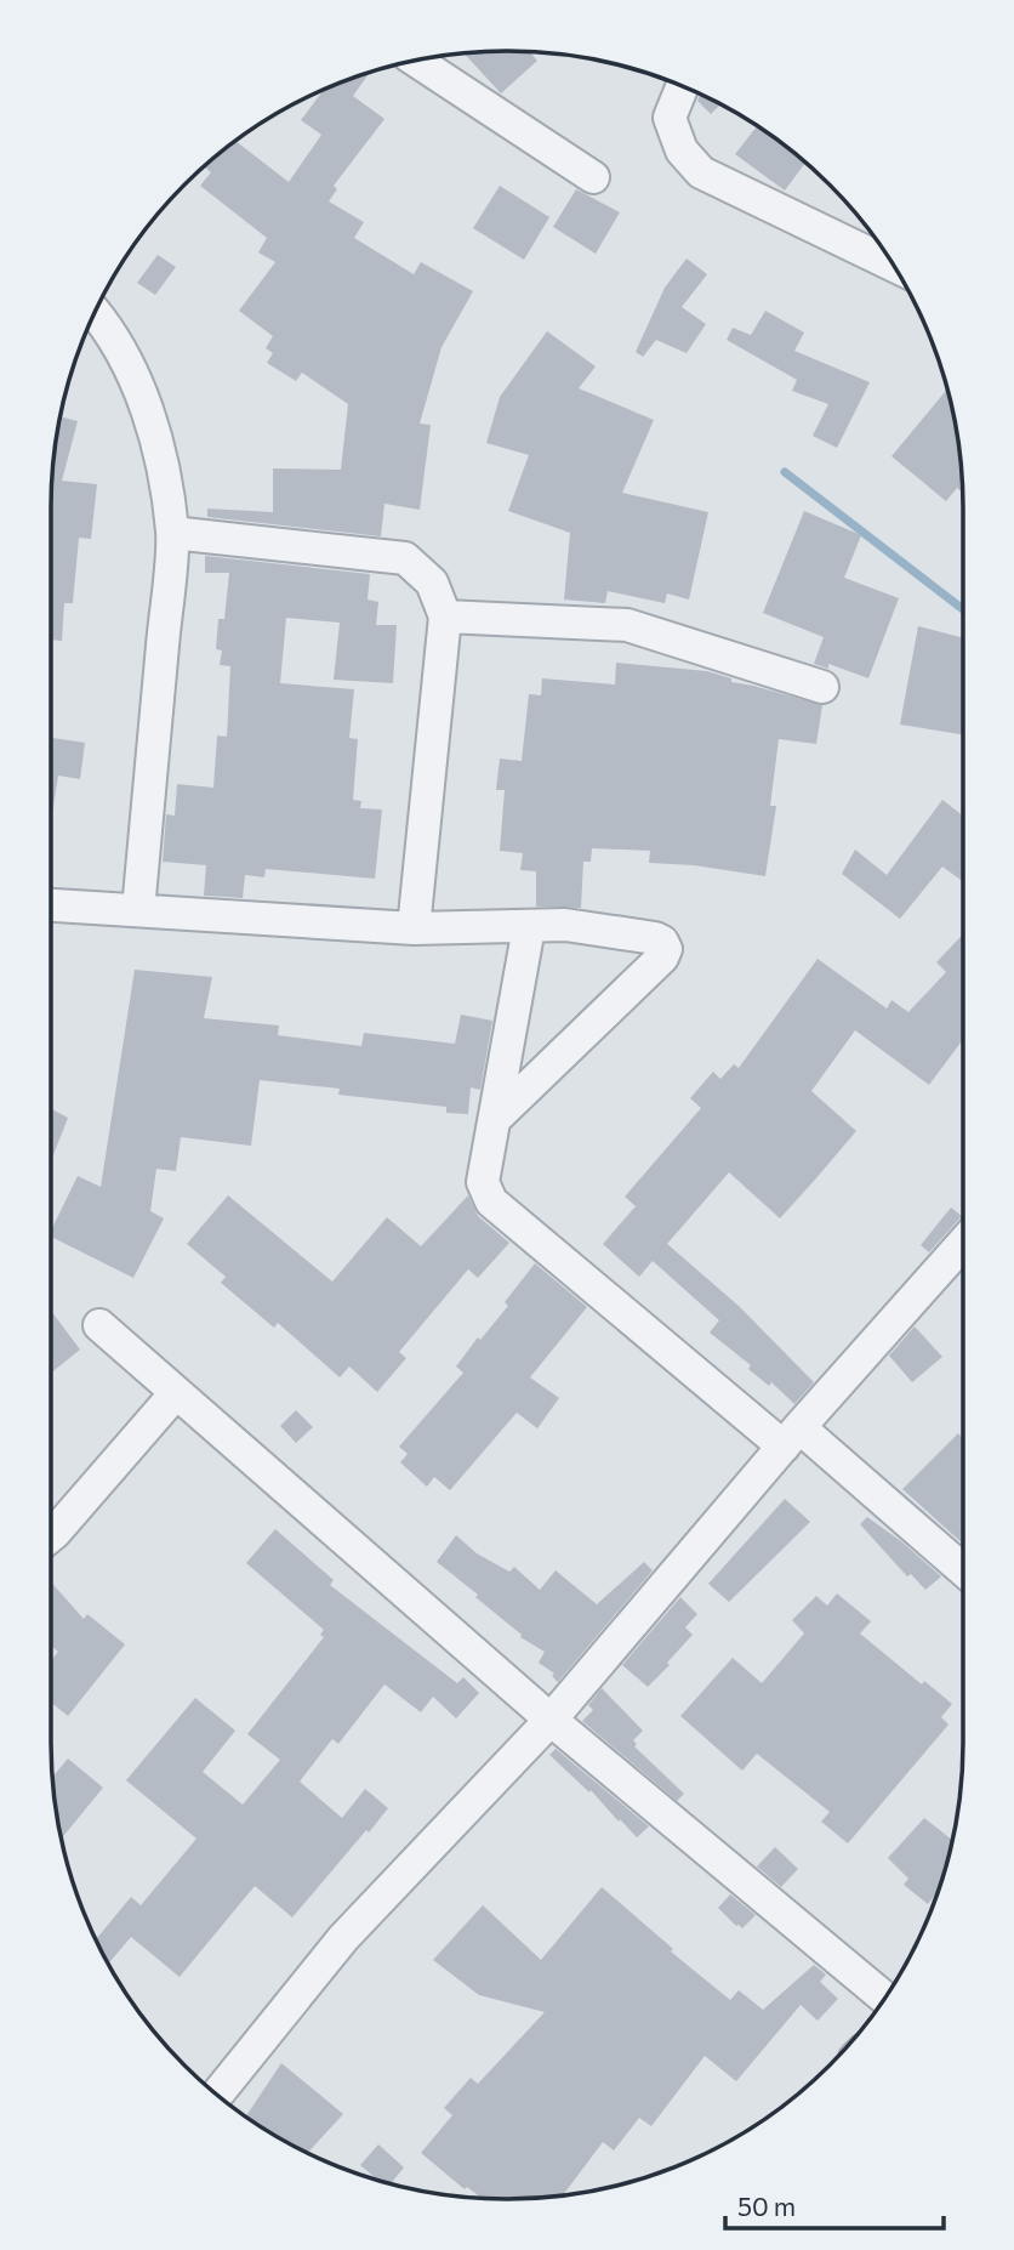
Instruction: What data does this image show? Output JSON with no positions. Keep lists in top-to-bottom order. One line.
{"scale_bar":"50 m"}
